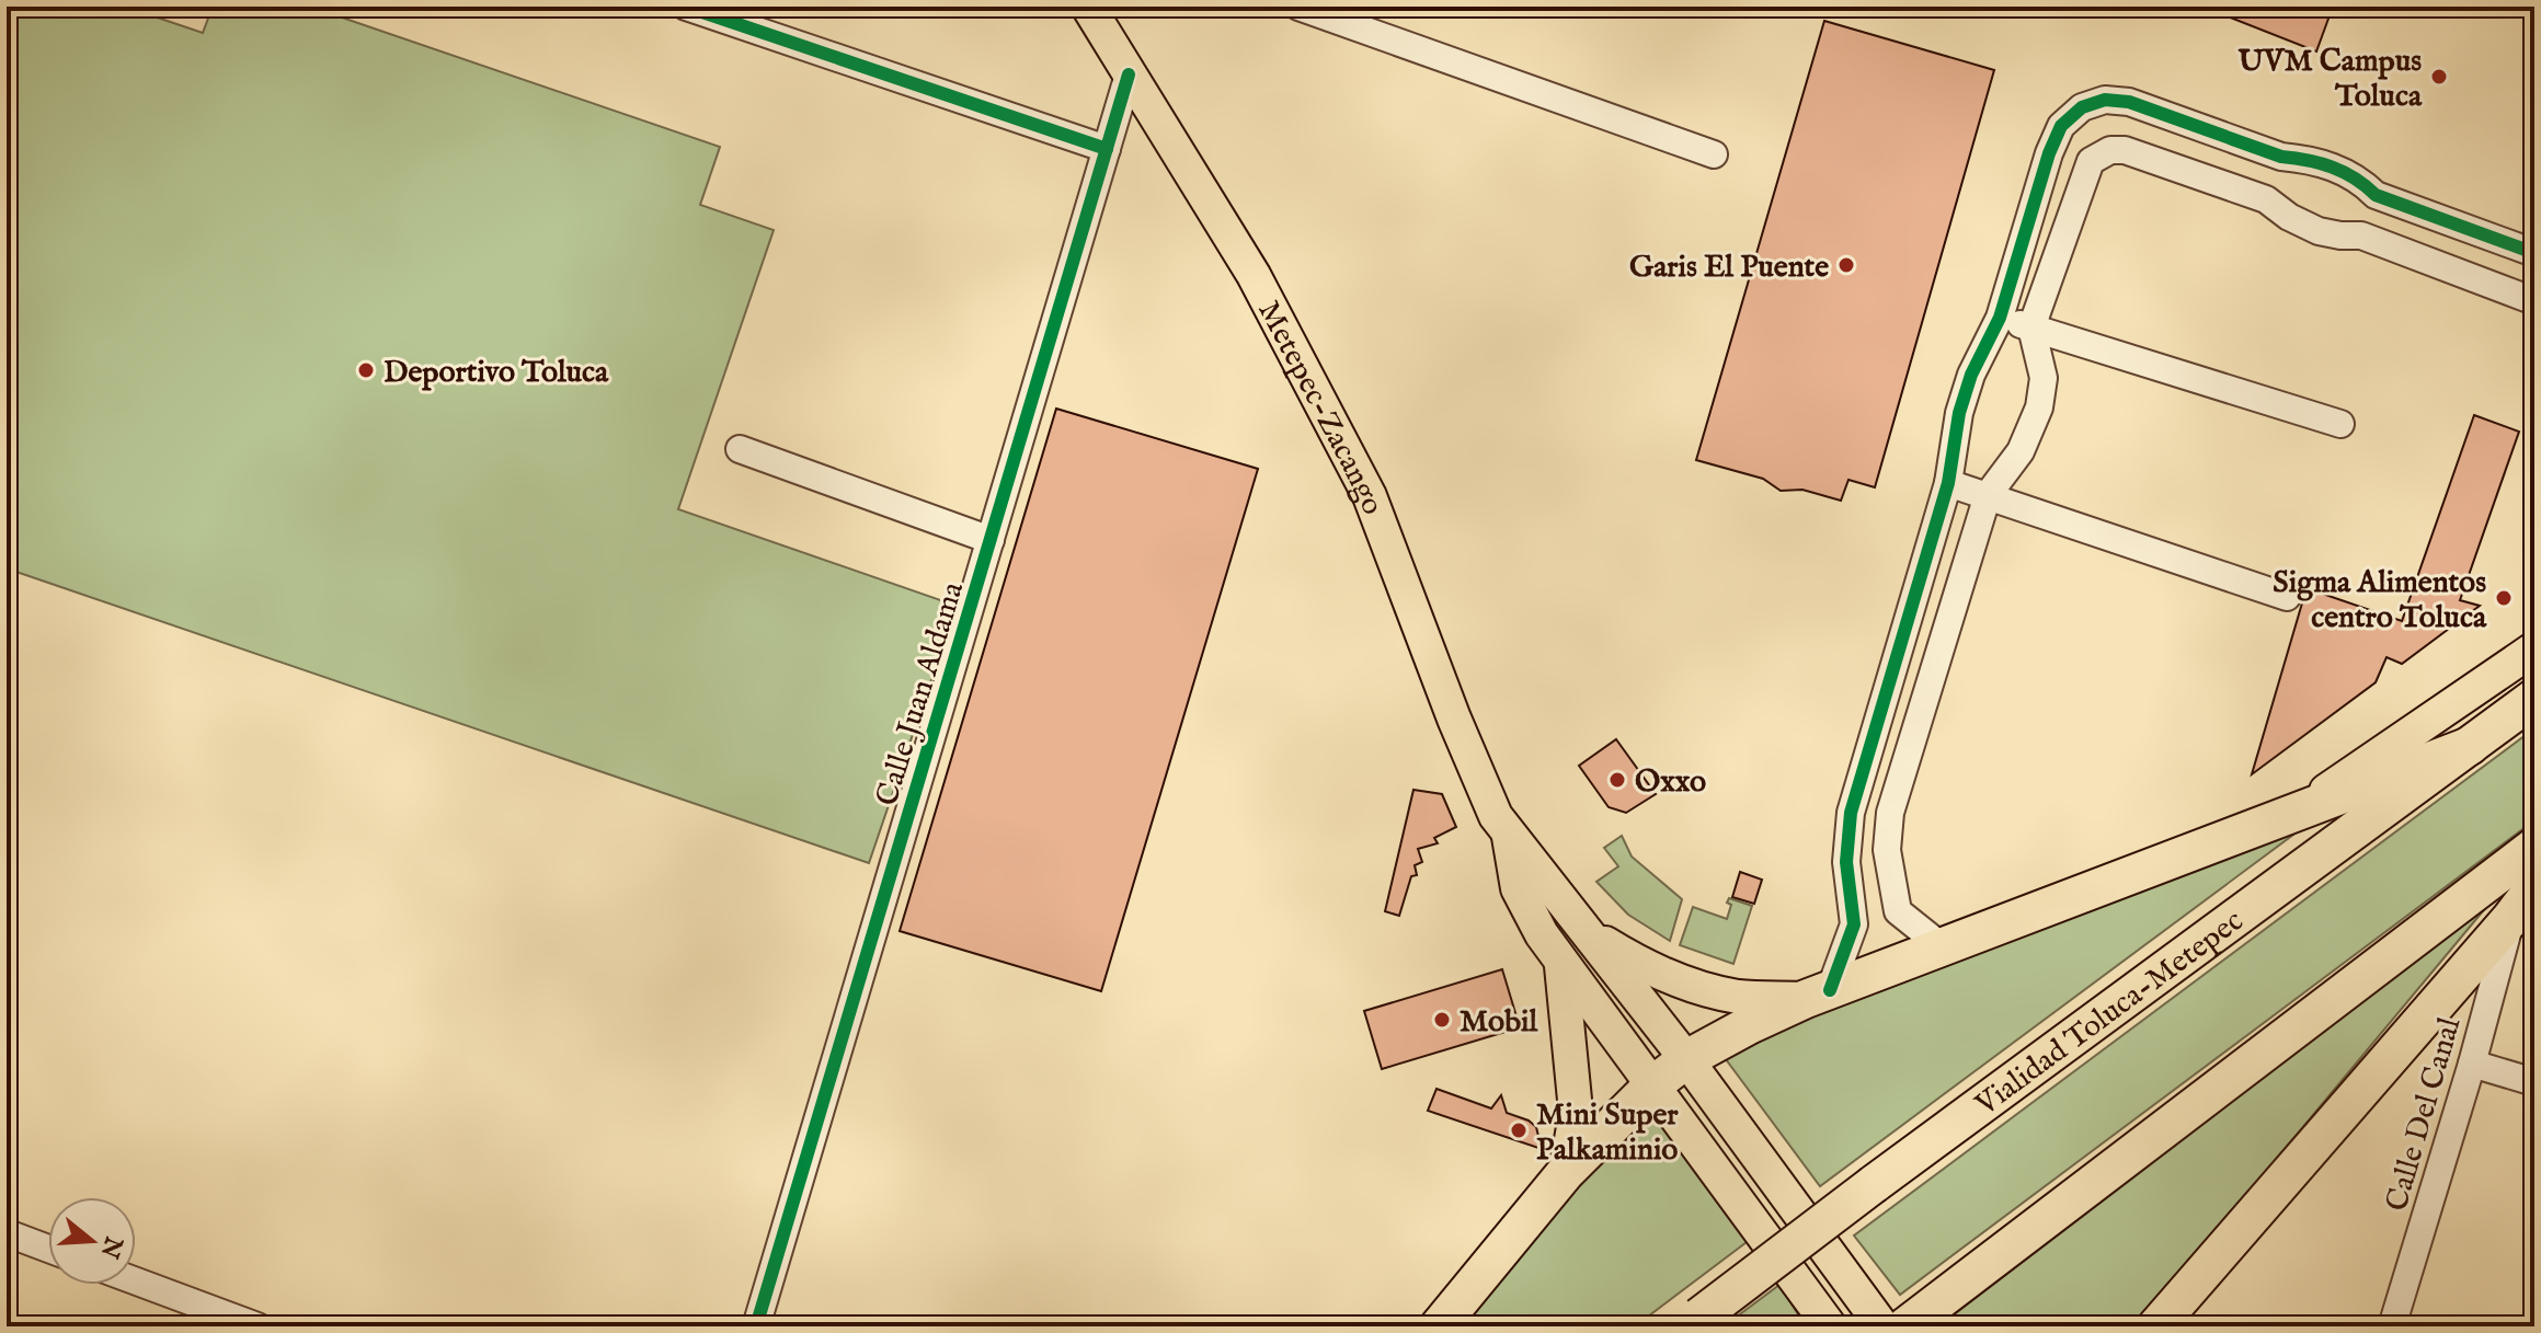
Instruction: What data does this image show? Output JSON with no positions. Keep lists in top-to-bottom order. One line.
{"streets":{"highway":["Vialidad Toluca-Metepec"],"main road":["Metepec-Zacango"],"street":["Calle Juan Aldama","Calle Del Canal"]},"crossings":[["Metepec-Zacango","Calle Juan Aldama"]],"places":["UVM Campus Toluca","Garis El Puente","Deportivo Toluca","Sigma Alimentos centro Toluca","Oxxo","Mobil","Mini Super Palkaminio"],"north":"right"}
